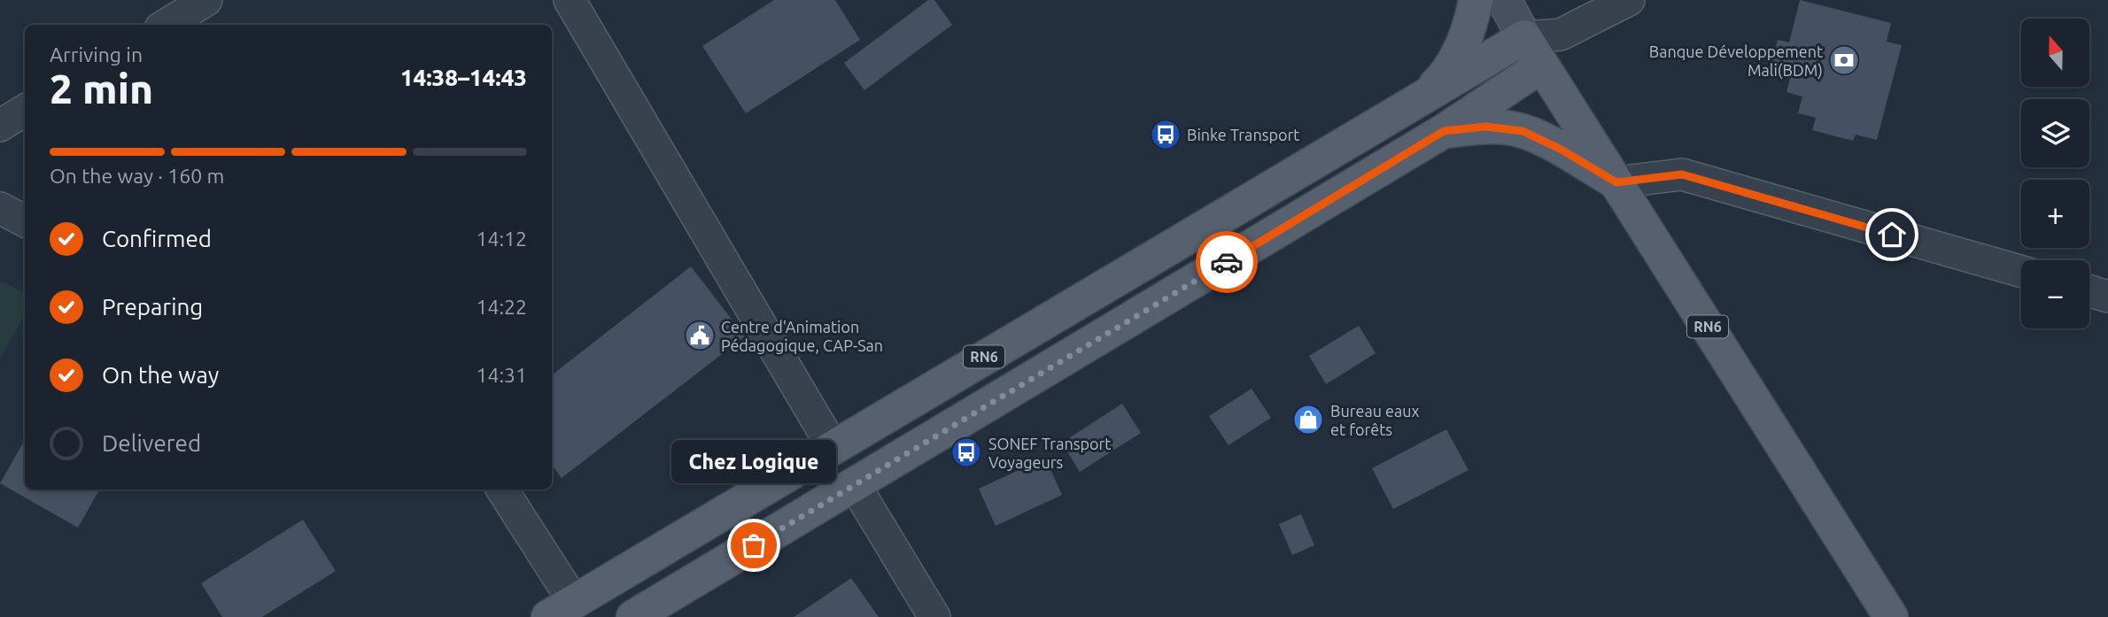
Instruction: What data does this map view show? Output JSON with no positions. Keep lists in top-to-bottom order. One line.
{"streets":{"main road":["RN6"]},"places":{"bank":["Banque Développement Mali(BDM)"],"bus stop":["Binke Transport","SONEF Transport Voyageurs"],"public building":["Centre d'Animation Pédagogique, CAP-San"],"shop":["Bureau eaux et forêts"],"other":["Chez Logique"]},"north":"top","page":{"map_buttons":["+","−"],"heading":["2 min","Arriving in","14:38–14:43"],"bar":"On the way · 160 m","list":[["Confirmed","14:12"],["Preparing","14:22"],["On the way","14:31"],"Delivered"],"bubble":"Chez Logique"}}
